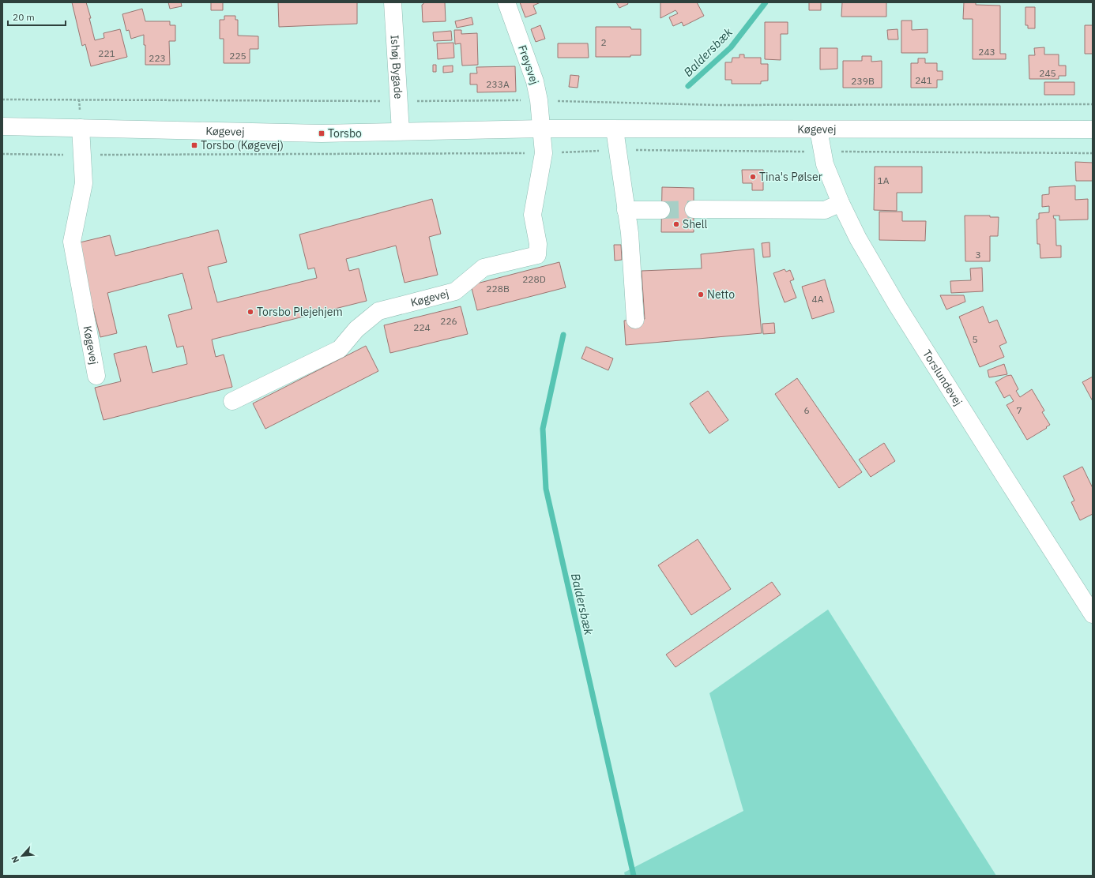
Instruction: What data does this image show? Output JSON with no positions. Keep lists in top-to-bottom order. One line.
{"streets":{"street":["Freysvej","Ishøj Bygade","Køgevej","Torslundevej"]},"crossings":[["Freysvej","Køgevej"],["Ishøj Bygade","Køgevej"],["Køgevej","Torslundevej"]],"water":["Baldersbæk"],"places":{"transit":["Torsbo","Torsbo (Køgevej)"],"other":["Tina's Pølser","Shell","Netto","Torsbo Plejehjem"]},"house_numbers":["2","243","221","225","223","245","241","239B","233A","1A","3","228D","228B","4A","226","224","5","6","7"],"scale_bar":"20 m","north":"bottom left"}
